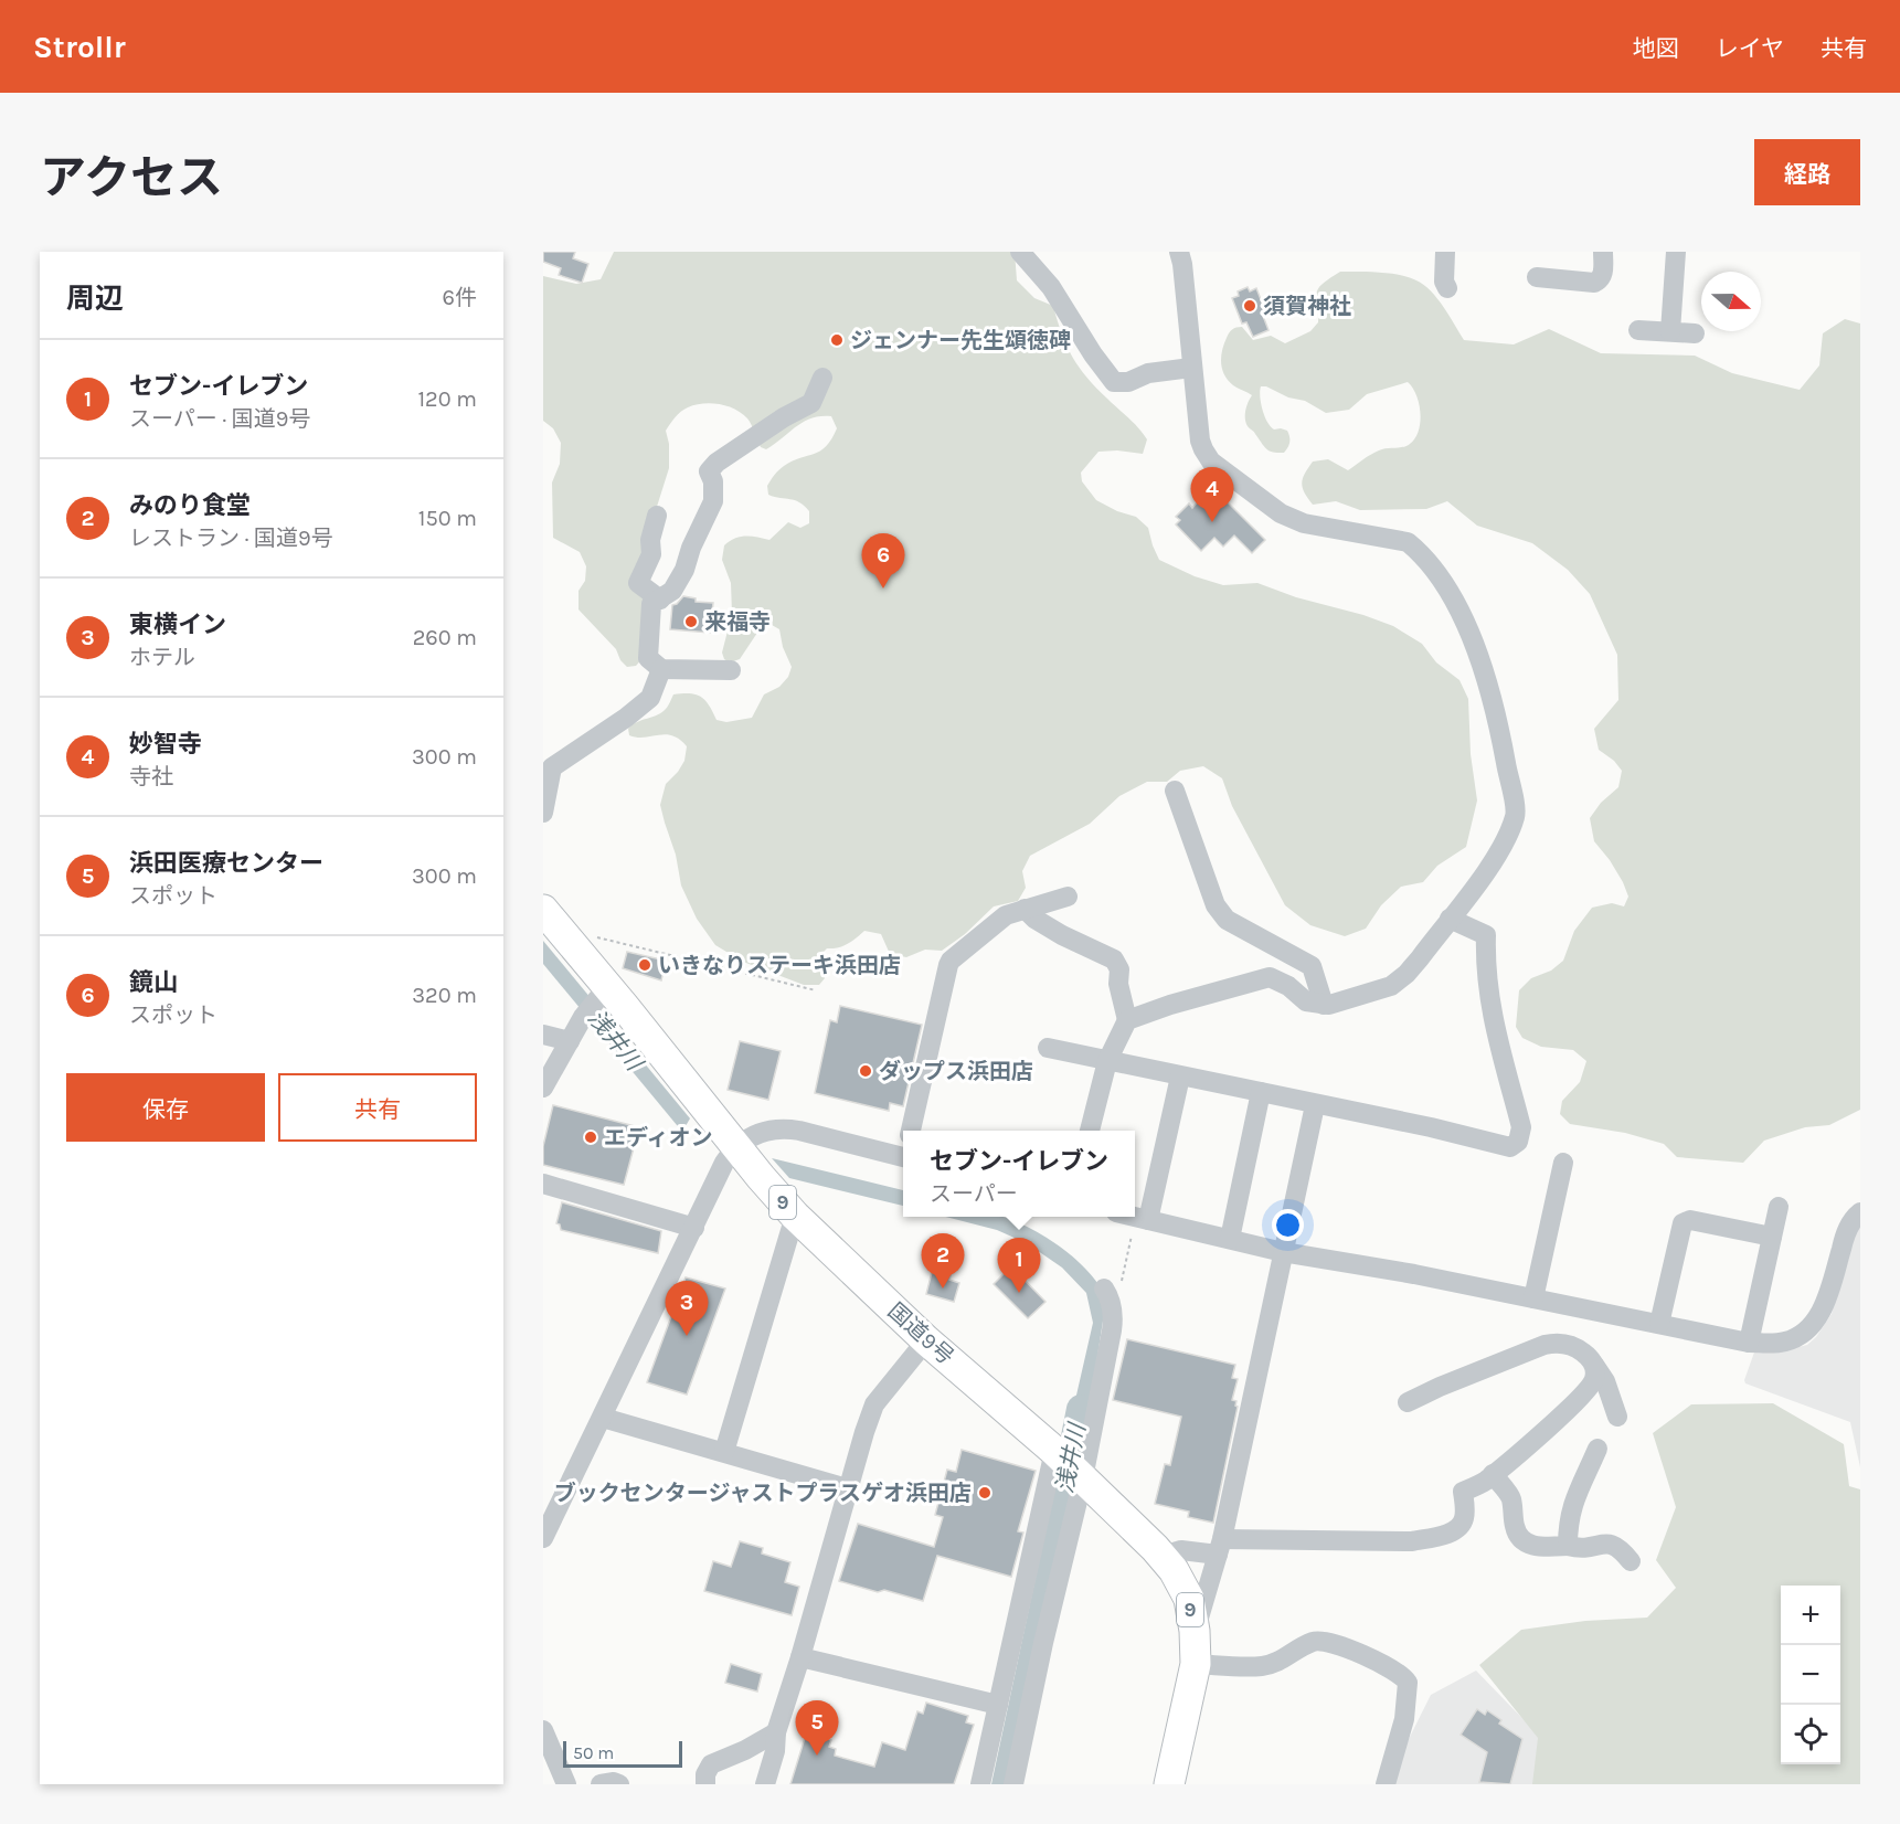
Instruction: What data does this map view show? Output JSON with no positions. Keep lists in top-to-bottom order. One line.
{"streets":{"highway":["9","国道9号"]},"water":["浅井川"],"places":["須賀神社","ジェンナー先生頌徳碑","来福寺","いきなりステーキ浜田店","ダップス浜田店","エディオン","ブックセンタージャストプラスゲオ浜田店"],"scale_bar":"50 m","north":"right","page":{"header":"Strollr","nav":["地図","レイヤ","共有"],"title":"アクセス","buttons":["経路",["保存","共有"]],"heading":["周辺","6件"],"list":[{"mark":"1","name":"セブン-イレブン","note":"スーパー · 国道9号","value":"120 m"},{"mark":"2","name":"みのり食堂","note":"レストラン · 国道9号","value":"150 m"},{"mark":"3","name":"東横イン","note":"ホテル","value":"260 m"},{"mark":"4","name":"妙智寺","note":"寺社","value":"300 m"},{"mark":"5","name":"浜田医療センター","note":"スポット","value":"300 m"},{"mark":"6","name":"鏡山","note":"スポット","value":"320 m"}],"pins":["4","6","2","1","3","5"],"popup":["セブン-イレブン","スーパー"],"map_buttons":["+","−"],"scale":"50 m"}}
